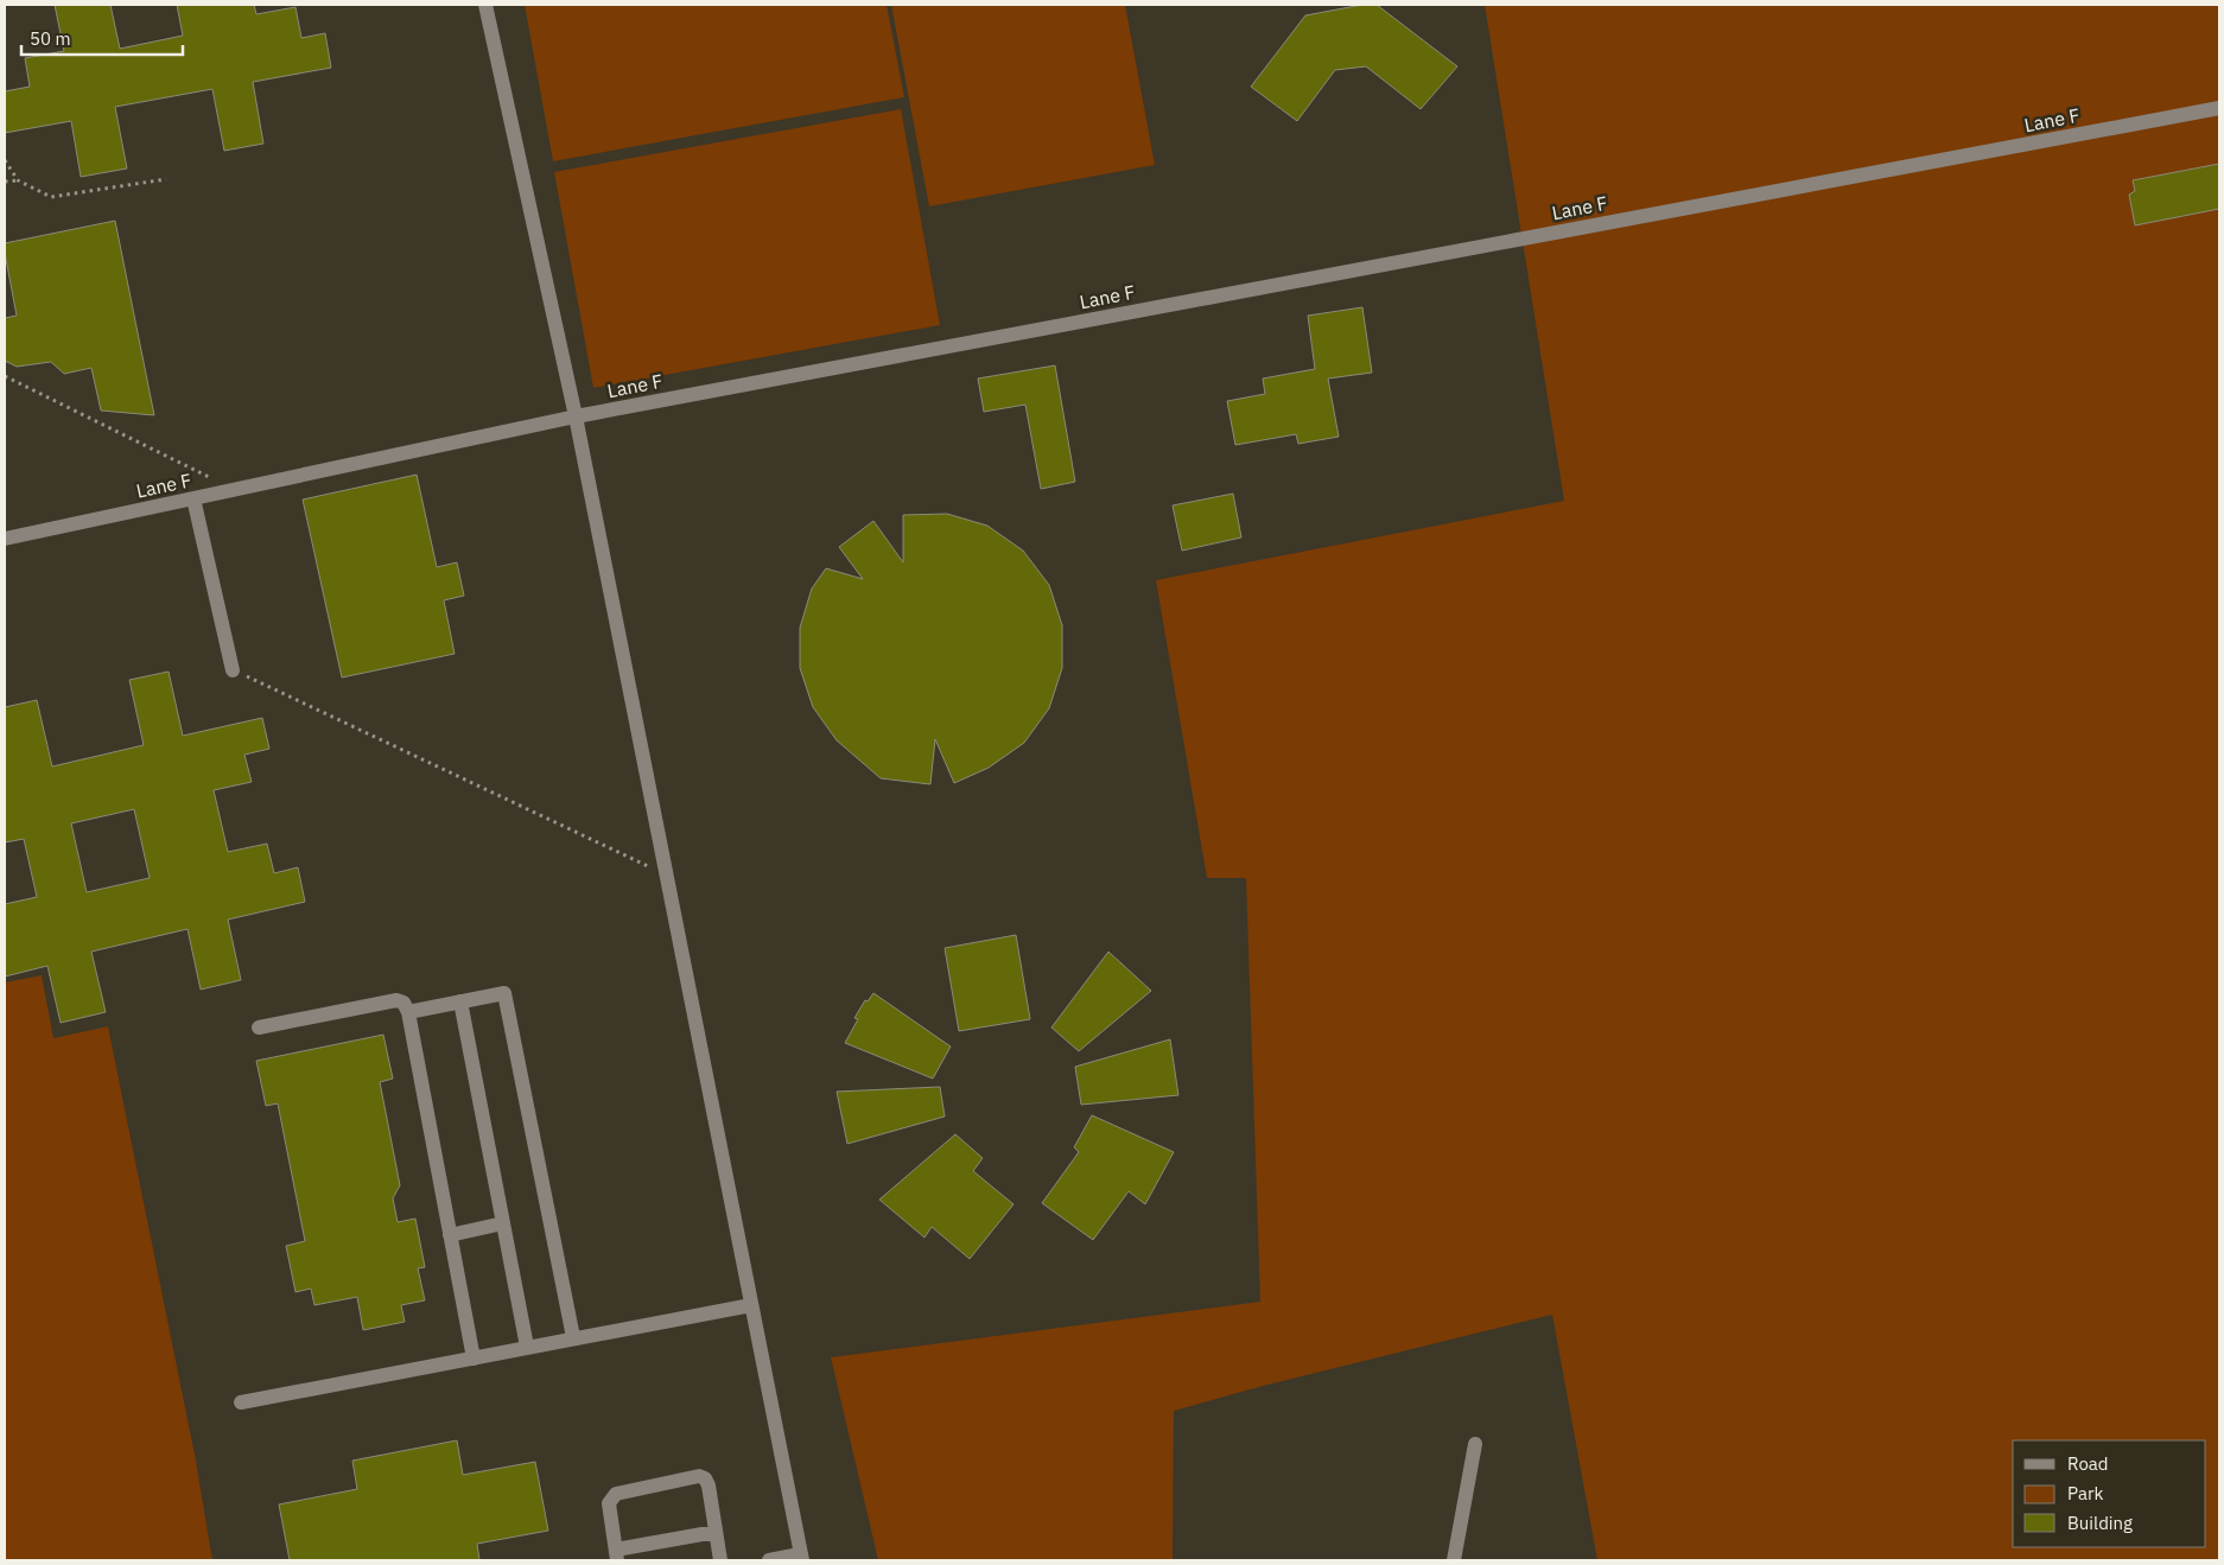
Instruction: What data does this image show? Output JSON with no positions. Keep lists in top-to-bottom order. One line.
{"streets":{"street":["Lane F"]},"legend":["Road","Park","Building"],"scale_bar":"50 m"}
